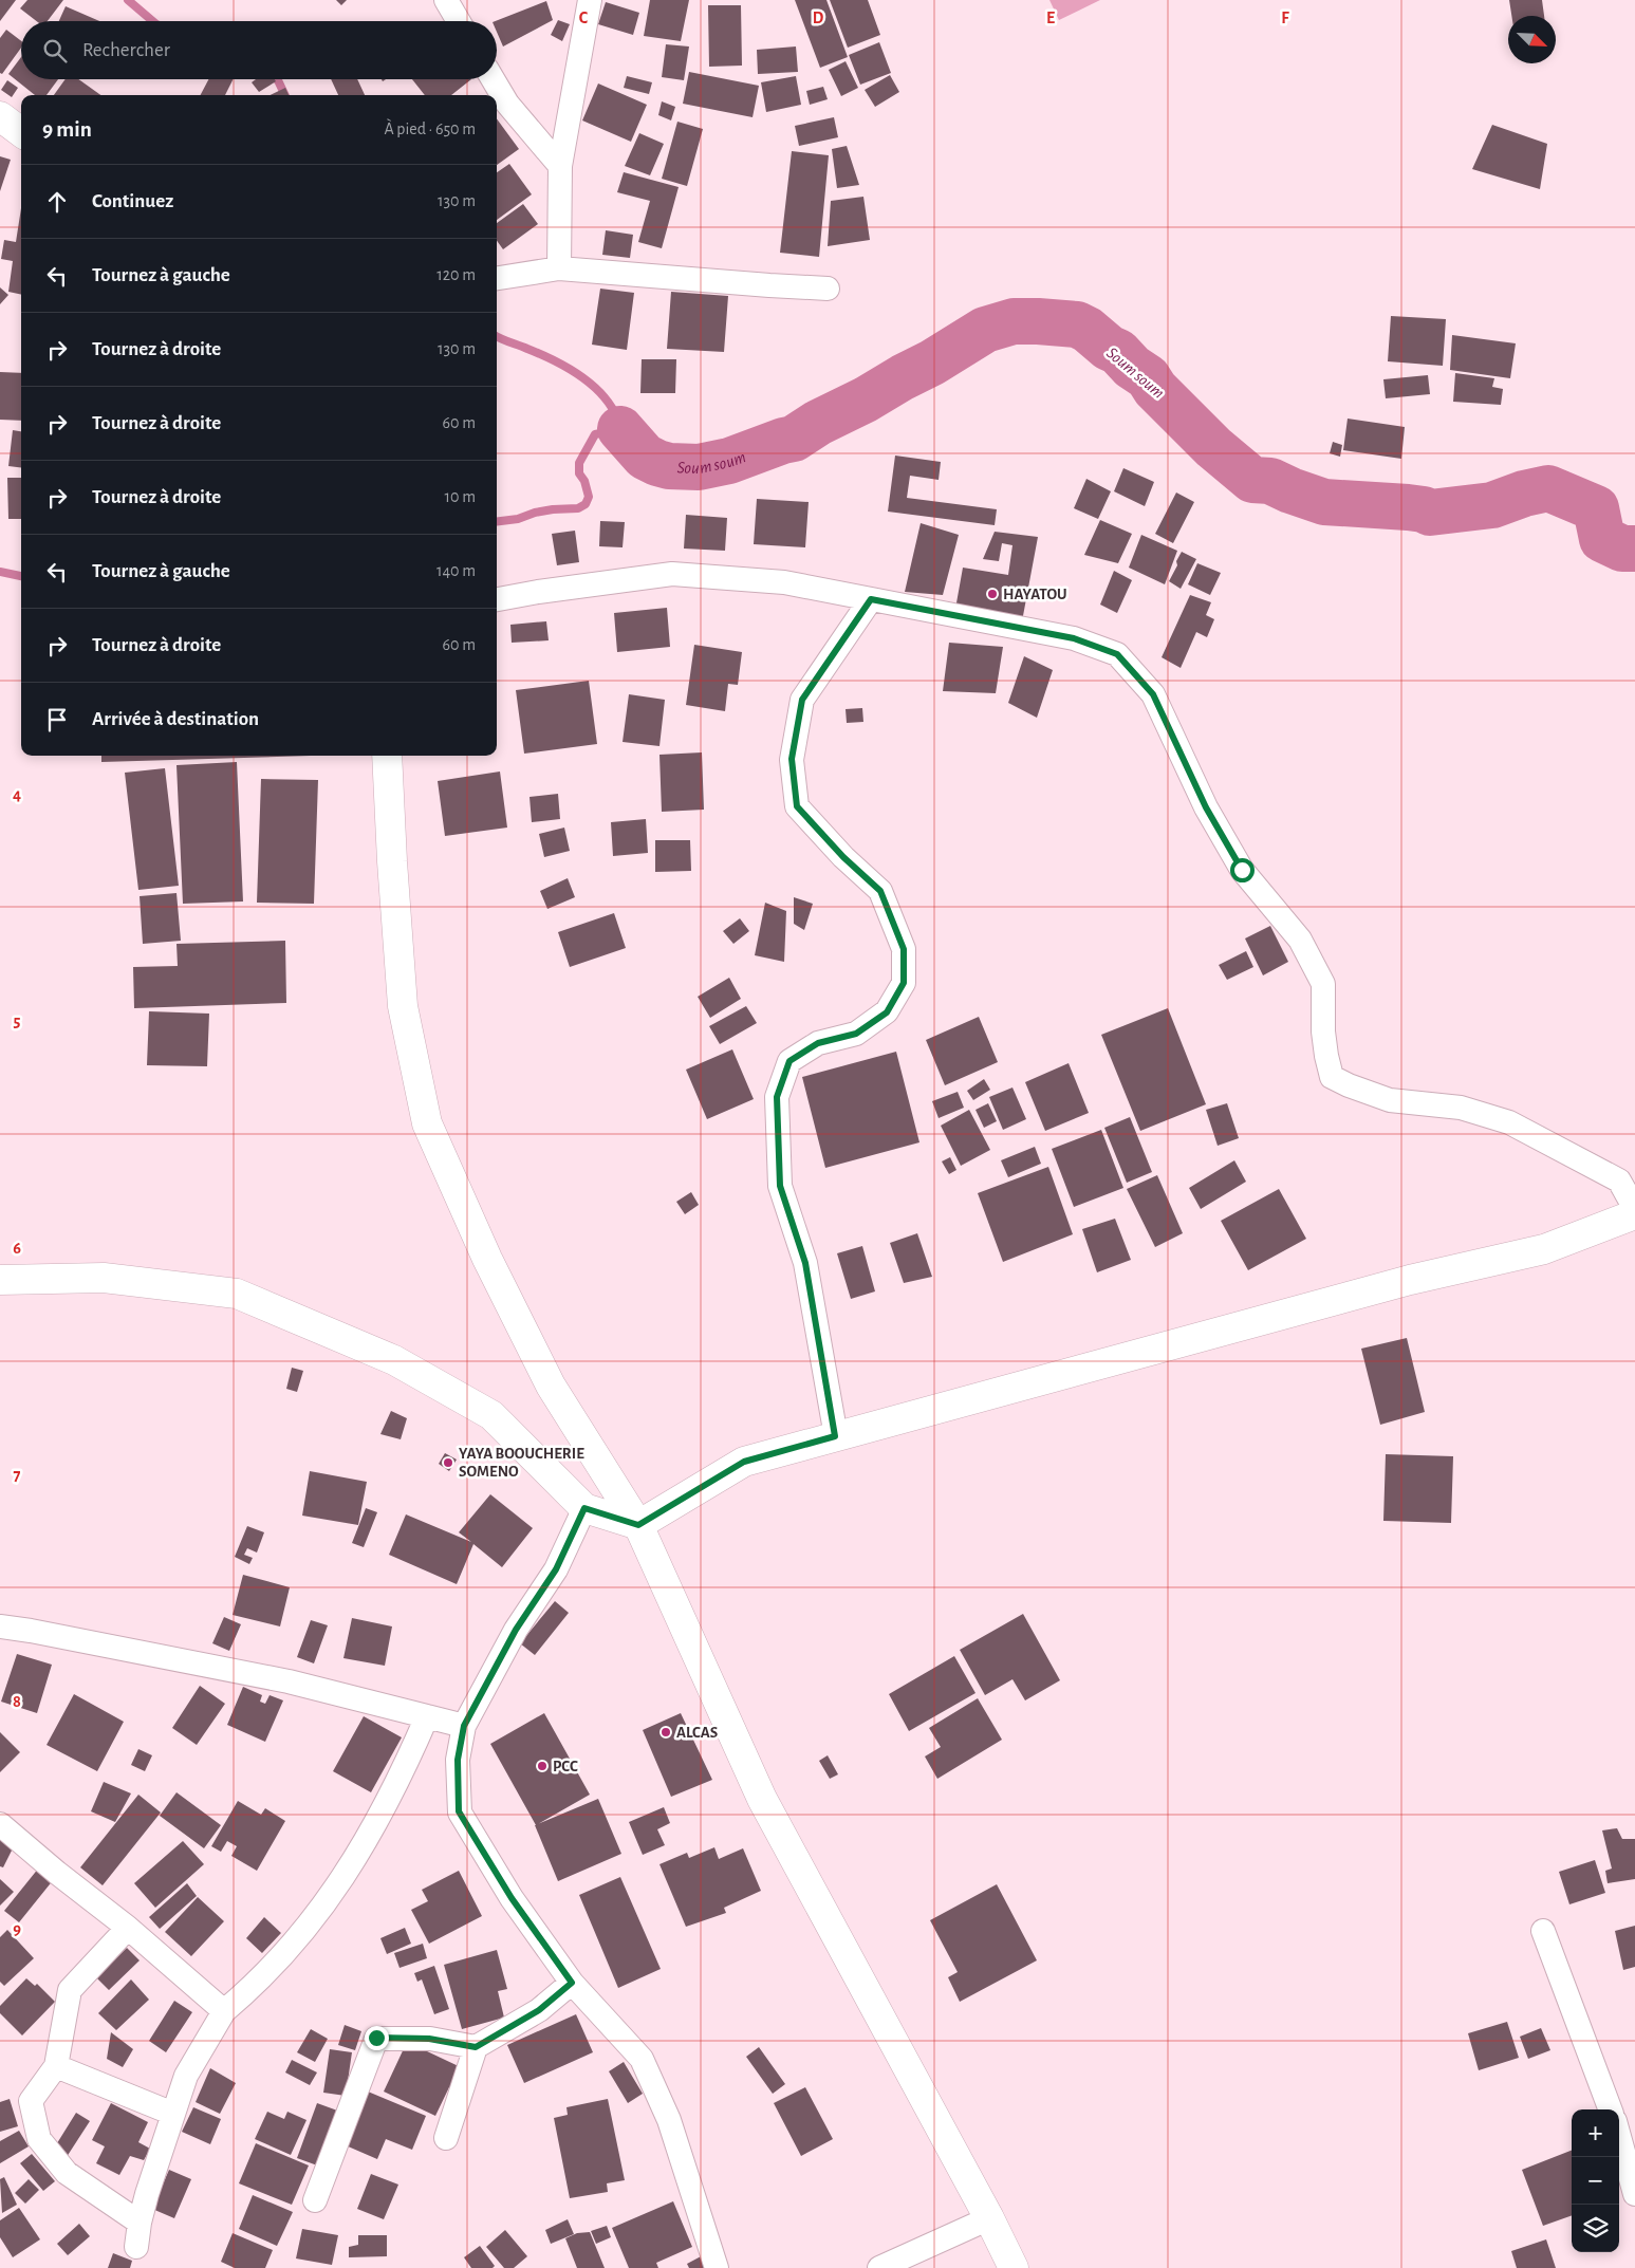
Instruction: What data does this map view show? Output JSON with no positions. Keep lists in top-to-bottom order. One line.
{"water":["Soum soum"],"places":["HAYATOU","YAYA BOOUCHERIE SOMENO","ALCAS","PCC"],"north":"bottom right","page":{"search":"Rechercher","heading":["9 min","À pied · 650 m"],"list":[["Continuez","130 m"],["Tournez à gauche","120 m"],["Tournez à droite","130 m"],["Tournez à droite","60 m"],["Tournez à droite","10 m"],["Tournez à gauche","140 m"],["Tournez à droite","60 m"],"Arrivée à destination"],"map_buttons":["+","−"]},"grid":{"columns":["C","D","E","F"],"rows":["4","5","6","7","8","9"]}}
